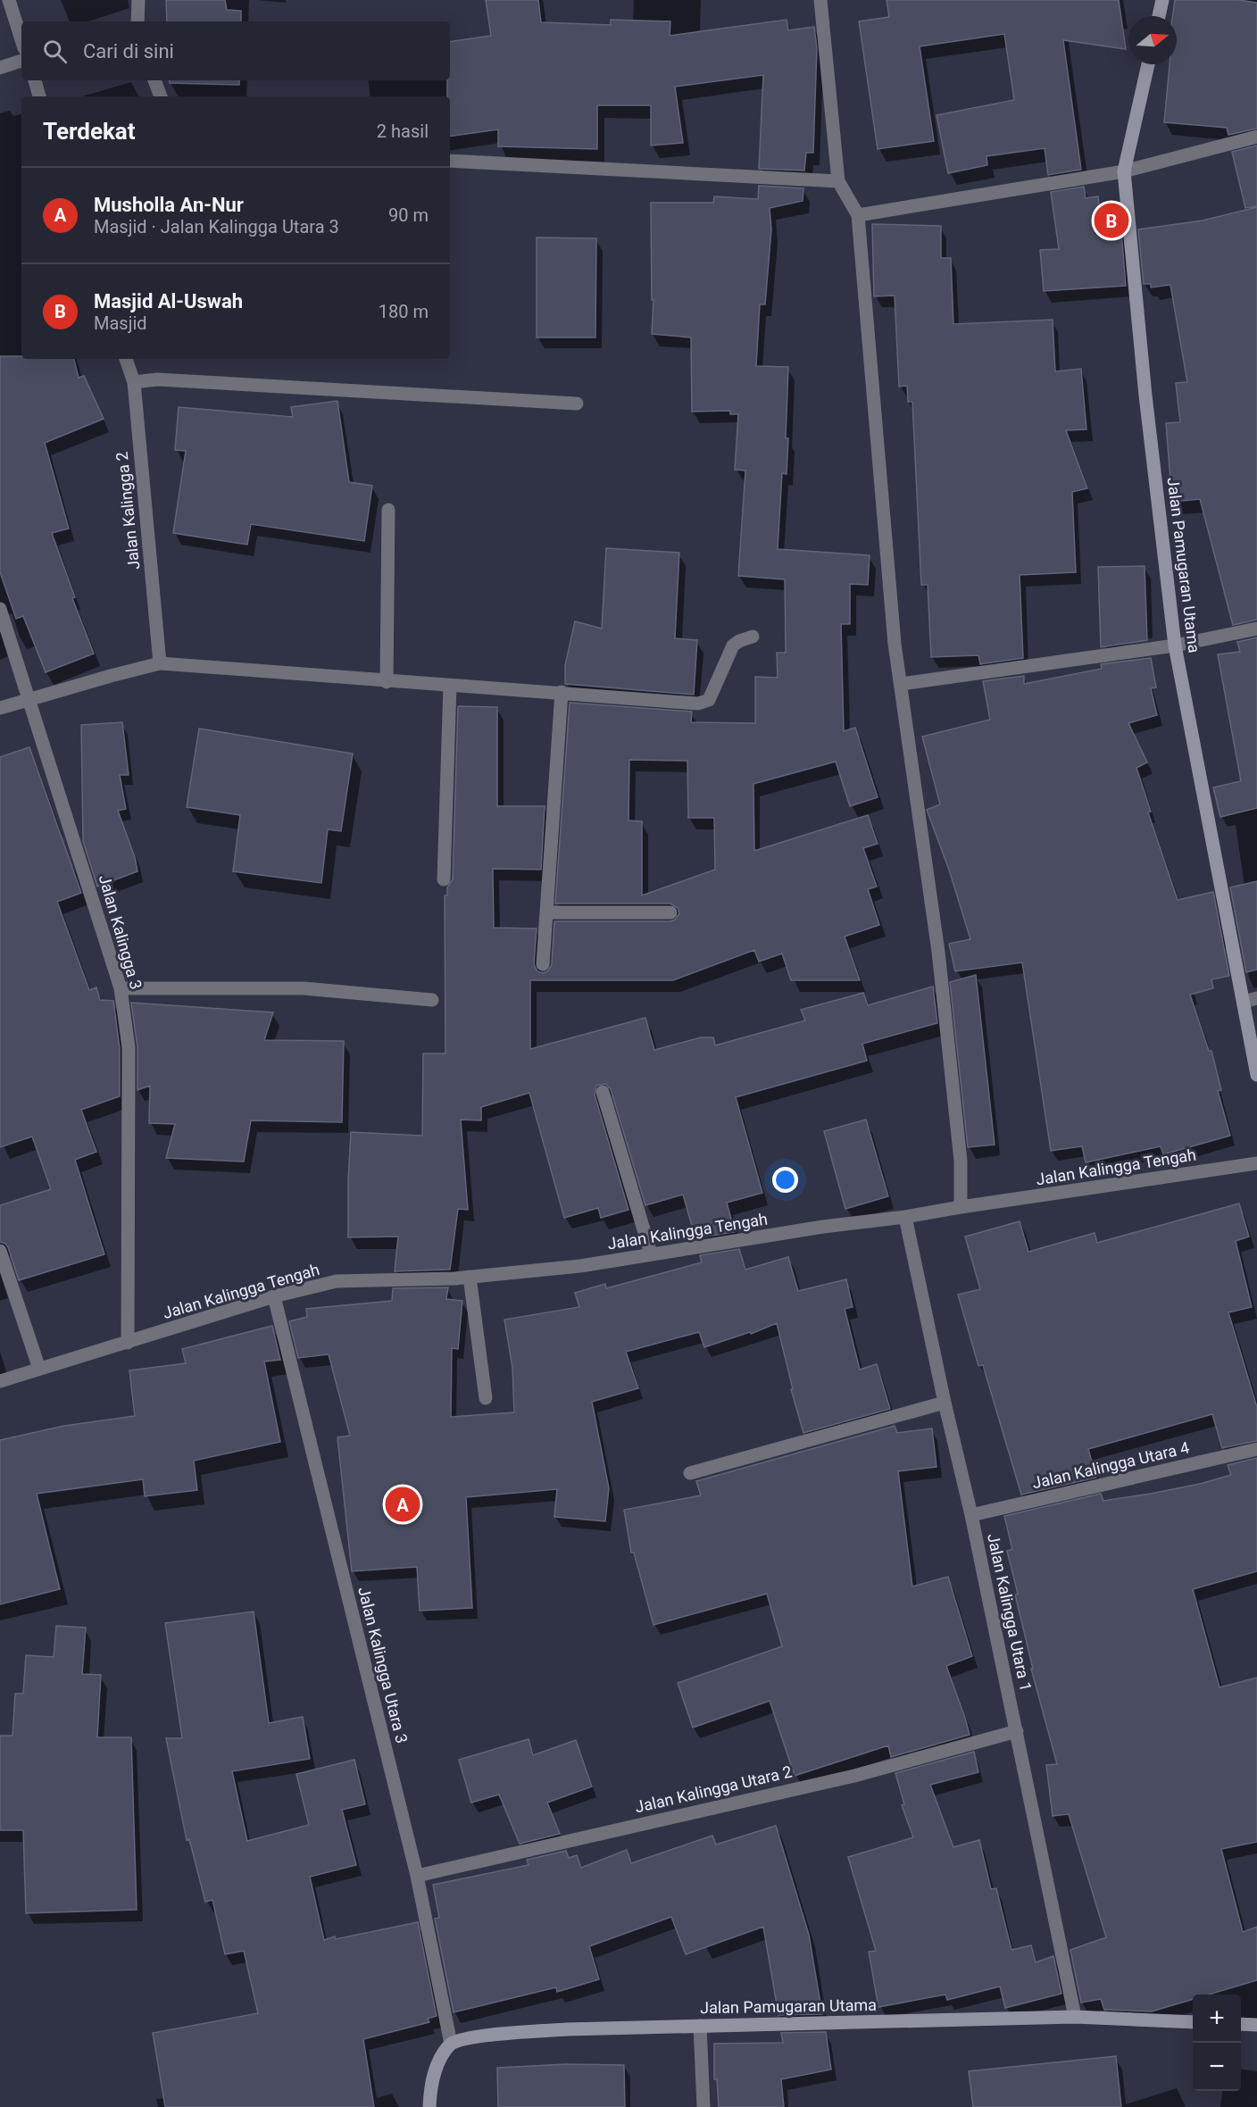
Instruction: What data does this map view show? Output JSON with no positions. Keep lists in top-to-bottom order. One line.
{"streets":{"street":["Jalan Kalingga 2","Jalan Pamugaran Utama","Jalan Kalingga 3","Jalan Kalingga Tengah","Jalan Kalingga Utara 4","Jalan Kalingga Utara 1","Jalan Kalingga Utara 3","Jalan Kalingga Utara 2"]},"crossings":[["Jalan Pamugaran Utama","Jalan Kalingga Utara 1"],["Jalan Pamugaran Utama","Jalan Kalingga Utara 3"],["Jalan Kalingga 3","Jalan Kalingga Tengah"],["Jalan Kalingga Tengah","Jalan Kalingga Utara 1"],["Jalan Kalingga Tengah","Jalan Kalingga Utara 3"],["Jalan Kalingga Utara 4","Jalan Kalingga Utara 1"],["Jalan Kalingga Utara 1","Jalan Kalingga Utara 2"],["Jalan Kalingga Utara 3","Jalan Kalingga Utara 2"]],"north":"right","page":{"search":"Cari di sini","heading":["Terdekat","2 hasil"],"list":[{"mark":"A","name":"Musholla An-Nur","note":"Masjid · Jalan Kalingga Utara 3","value":"90 m"},{"mark":"B","name":"Masjid Al-Uswah","note":"Masjid","value":"180 m"}],"pins":["B","A"],"map_buttons":["+","−"]}}
